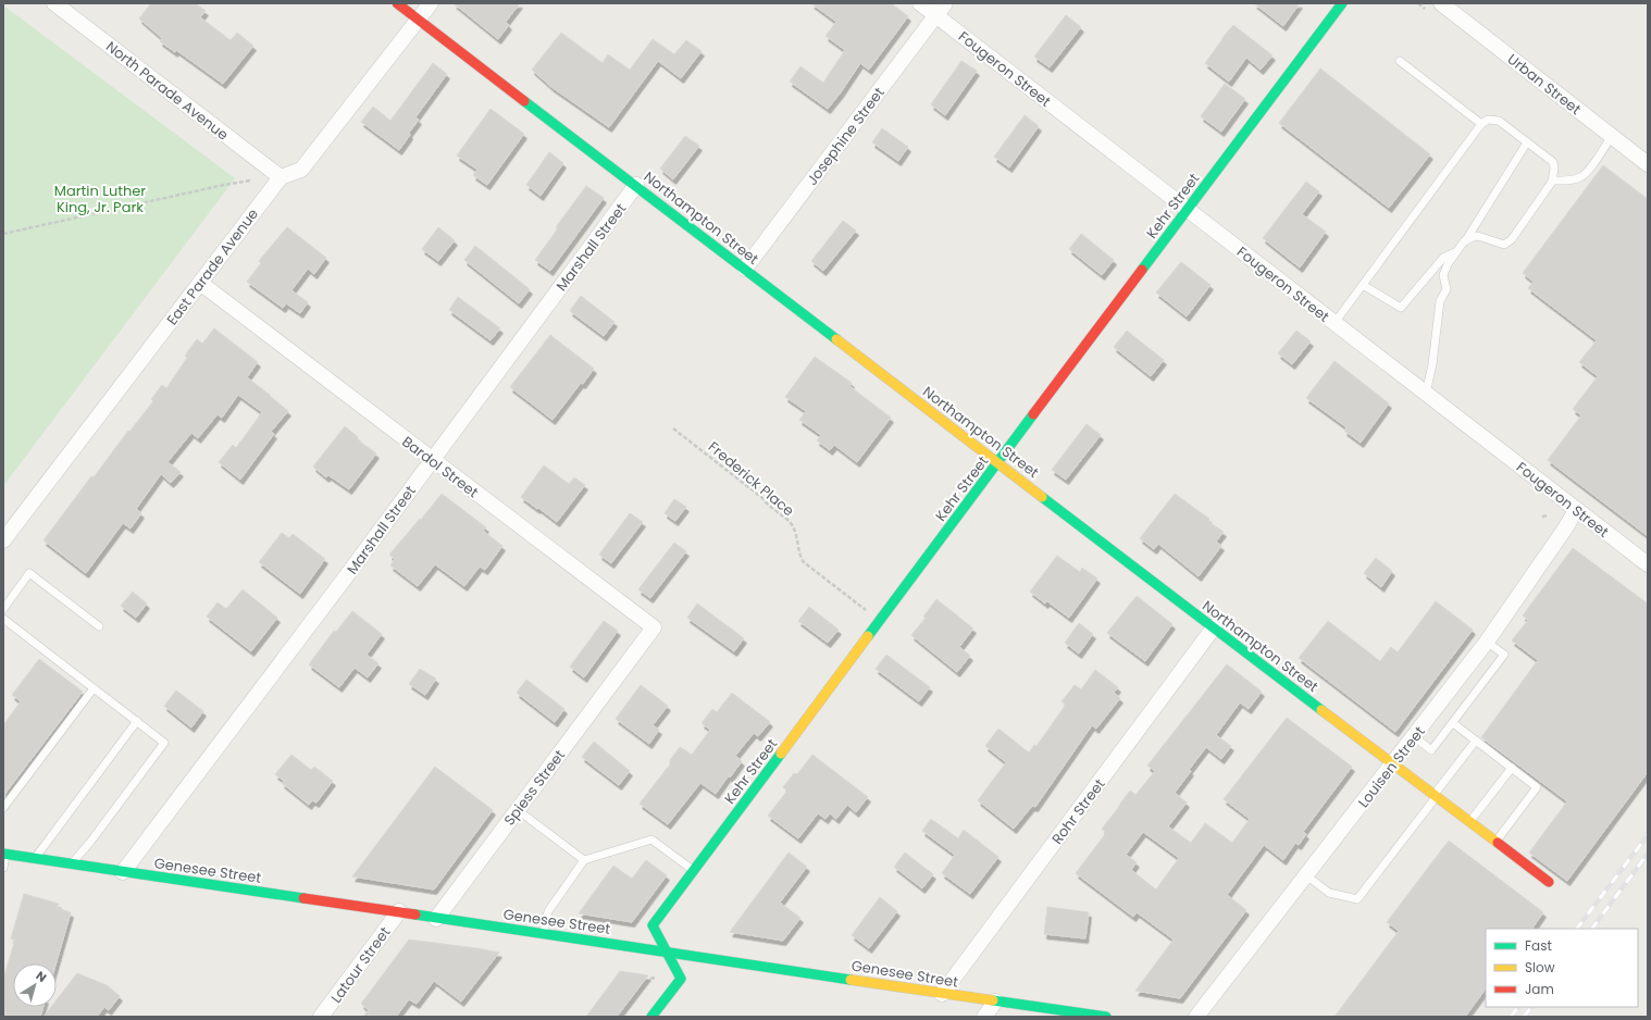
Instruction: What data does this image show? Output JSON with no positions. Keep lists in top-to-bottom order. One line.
{"streets":{"street":["Fougeron Street","Urban Street","North Parade Avenue","Josephine Street","Kehr Street","Northampton Street","Marshall Street","East Parade Avenue","Bardol Street","Louisen Street","Spiess Street","Rohr Street","Genesee Street","Latour Street"],"path":["Frederick Place"]},"crossings":[["Fougeron Street","Josephine Street"],["Fougeron Street","Kehr Street"],["Fougeron Street","Louisen Street"],["North Parade Avenue","East Parade Avenue"],["Josephine Street","Northampton Street"],["Kehr Street","Northampton Street"],["Kehr Street","Frederick Place"],["Kehr Street","Genesee Street"],["Northampton Street","Marshall Street"],["Northampton Street","Louisen Street"],["Northampton Street","Rohr Street"],["Marshall Street","Bardol Street"],["Marshall Street","Genesee Street"],["East Parade Avenue","Bardol Street"],["Bardol Street","Spiess Street"],["Spiess Street","Genesee Street"],["Rohr Street","Genesee Street"],["Genesee Street","Latour Street"]],"parks":["Martin Luther King, Jr. Park"],"legend":["Fast","Slow","Jam"],"north":"top right"}
